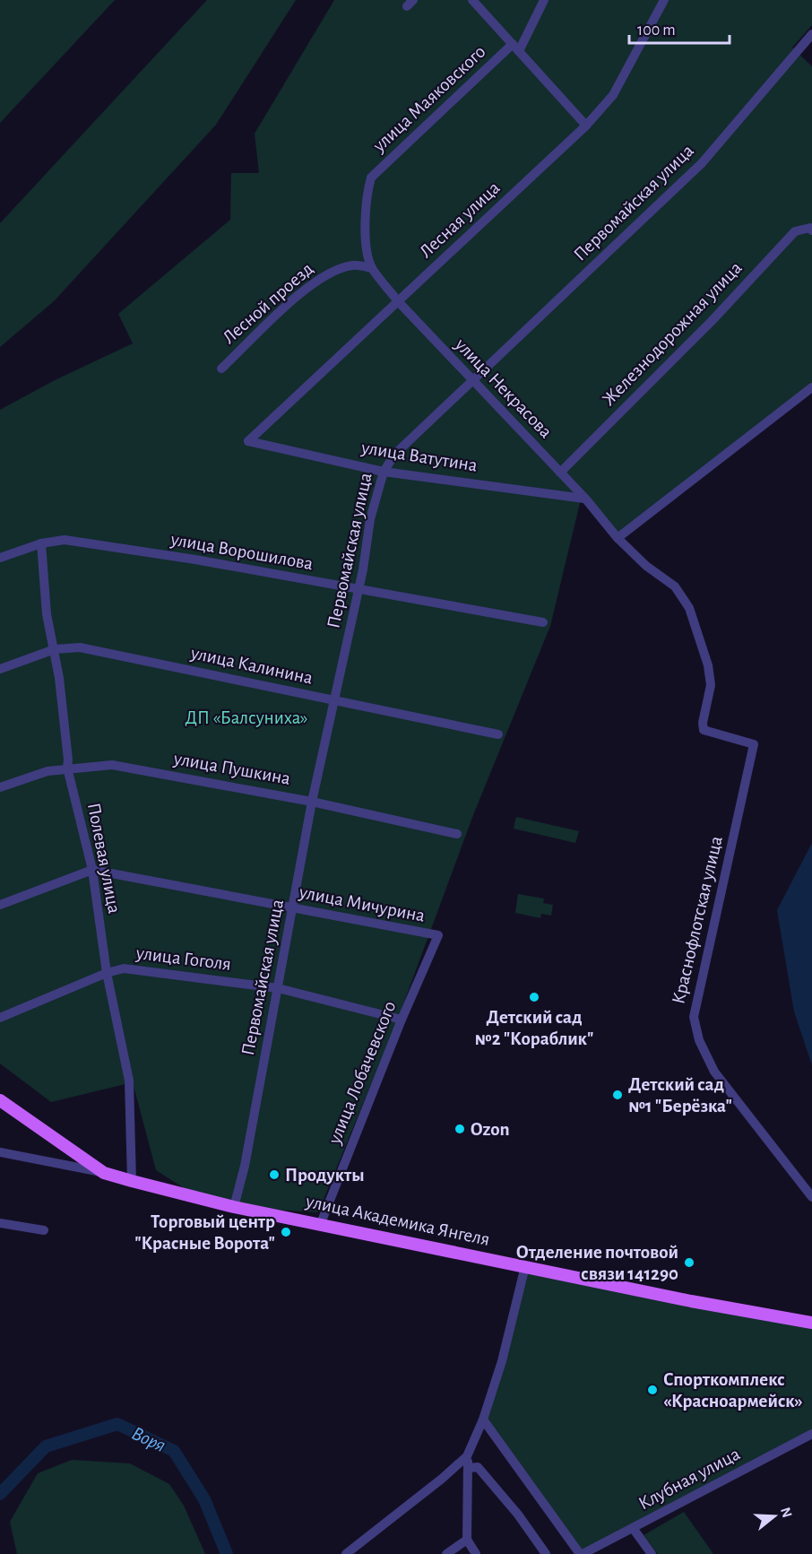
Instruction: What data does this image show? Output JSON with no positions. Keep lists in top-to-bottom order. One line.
{"streets":{"main road":["улица Академика Янгеля"],"street":["улица Маяковского","Первомайская улица","Лесная улица","Лесной проезд","Железнодорожная улица","улица Некрасова","улица Ватутина","улица Ворошилова","улица Калинина","улица Пушкина","Полевая улица","улица Мичурина","Краснофлотская улица","улица Гоголя","улица Лобачевского","Клубная улица"]},"crossings":[["улица Маяковского","Лесной проезд"],["улица Маяковского","улица Некрасова"],["Первомайская улица","улица Некрасова"],["Первомайская улица","улица Ватутина"],["Первомайская улица","улица Ворошилова"],["Первомайская улица","улица Калинина"],["Первомайская улица","улица Пушкина"],["Первомайская улица","улица Мичурина"],["Первомайская улица","улица Гоголя"],["Первомайская улица","улица Академика Янгеля"],["Лесная улица","улица Некрасова"],["Лесная улица","улица Ватутина"],["Лесной проезд","улица Некрасова"],["Железнодорожная улица","улица Некрасова"],["улица Некрасова","улица Ватутина"],["улица Некрасова","Краснофлотская улица"],["улица Ворошилова","Полевая улица"],["улица Калинина","Полевая улица"],["улица Пушкина","Полевая улица"],["Полевая улица","улица Мичурина"],["Полевая улица","улица Гоголя"],["Полевая улица","улица Академика Янгеля"],["улица Мичурина","улица Лобачевского"],["улица Гоголя","улица Лобачевского"],["улица Лобачевского","улица Академика Янгеля"]],"water":["Воря"],"parks":["ДП «Балсуниха»"],"places":["Детский сад №2 \"Кораблик\"","Детский сад №1 \"Берёзка\"","Ozon","Продукты","Торговый центр \"Красные Ворота\"","Отделение почтовой связи 141290","Спорткомплекс «Красноармейск»"],"scale_bar":"100 m","north":"right"}
